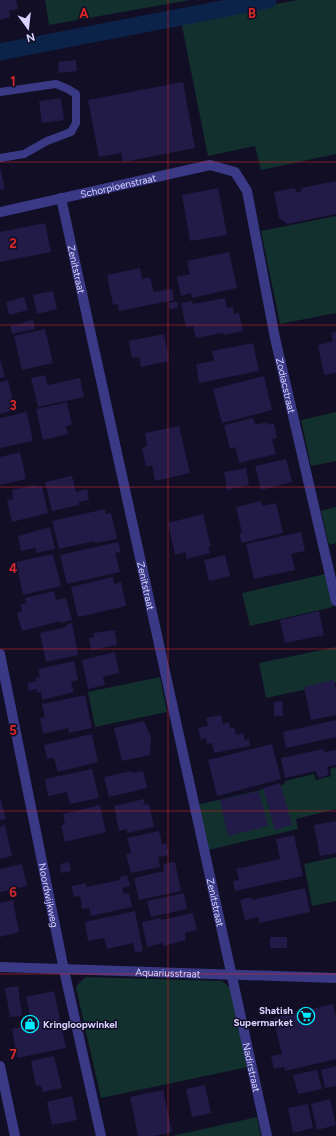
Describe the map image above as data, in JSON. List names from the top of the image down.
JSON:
{
  "streets": {
    "street": [
      "Schorpioenstraat",
      "Zenitstraat",
      "Zodiacstraat",
      "Noordwijkweg",
      "Aquariusstraat",
      "Nadirstraat"
    ]
  },
  "crossings": [
    ["Schorpioenstraat", "Zenitstraat"],
    ["Schorpioenstraat", "Zodiacstraat"],
    ["Zenitstraat", "Aquariusstraat"],
    ["Zenitstraat", "Nadirstraat"],
    ["Noordwijkweg", "Aquariusstraat"],
    ["Aquariusstraat", "Nadirstraat"]
  ],
  "places": {
    "supermarket": ["Shatish Supermarket"],
    "shop": ["Kringloopwinkel"]
  },
  "north": "bottom",
  "grid": {
    "columns": ["A", "B"],
    "rows": [
      "1",
      "2",
      "3",
      "4",
      "5",
      "6",
      "7"
    ]
  }
}
